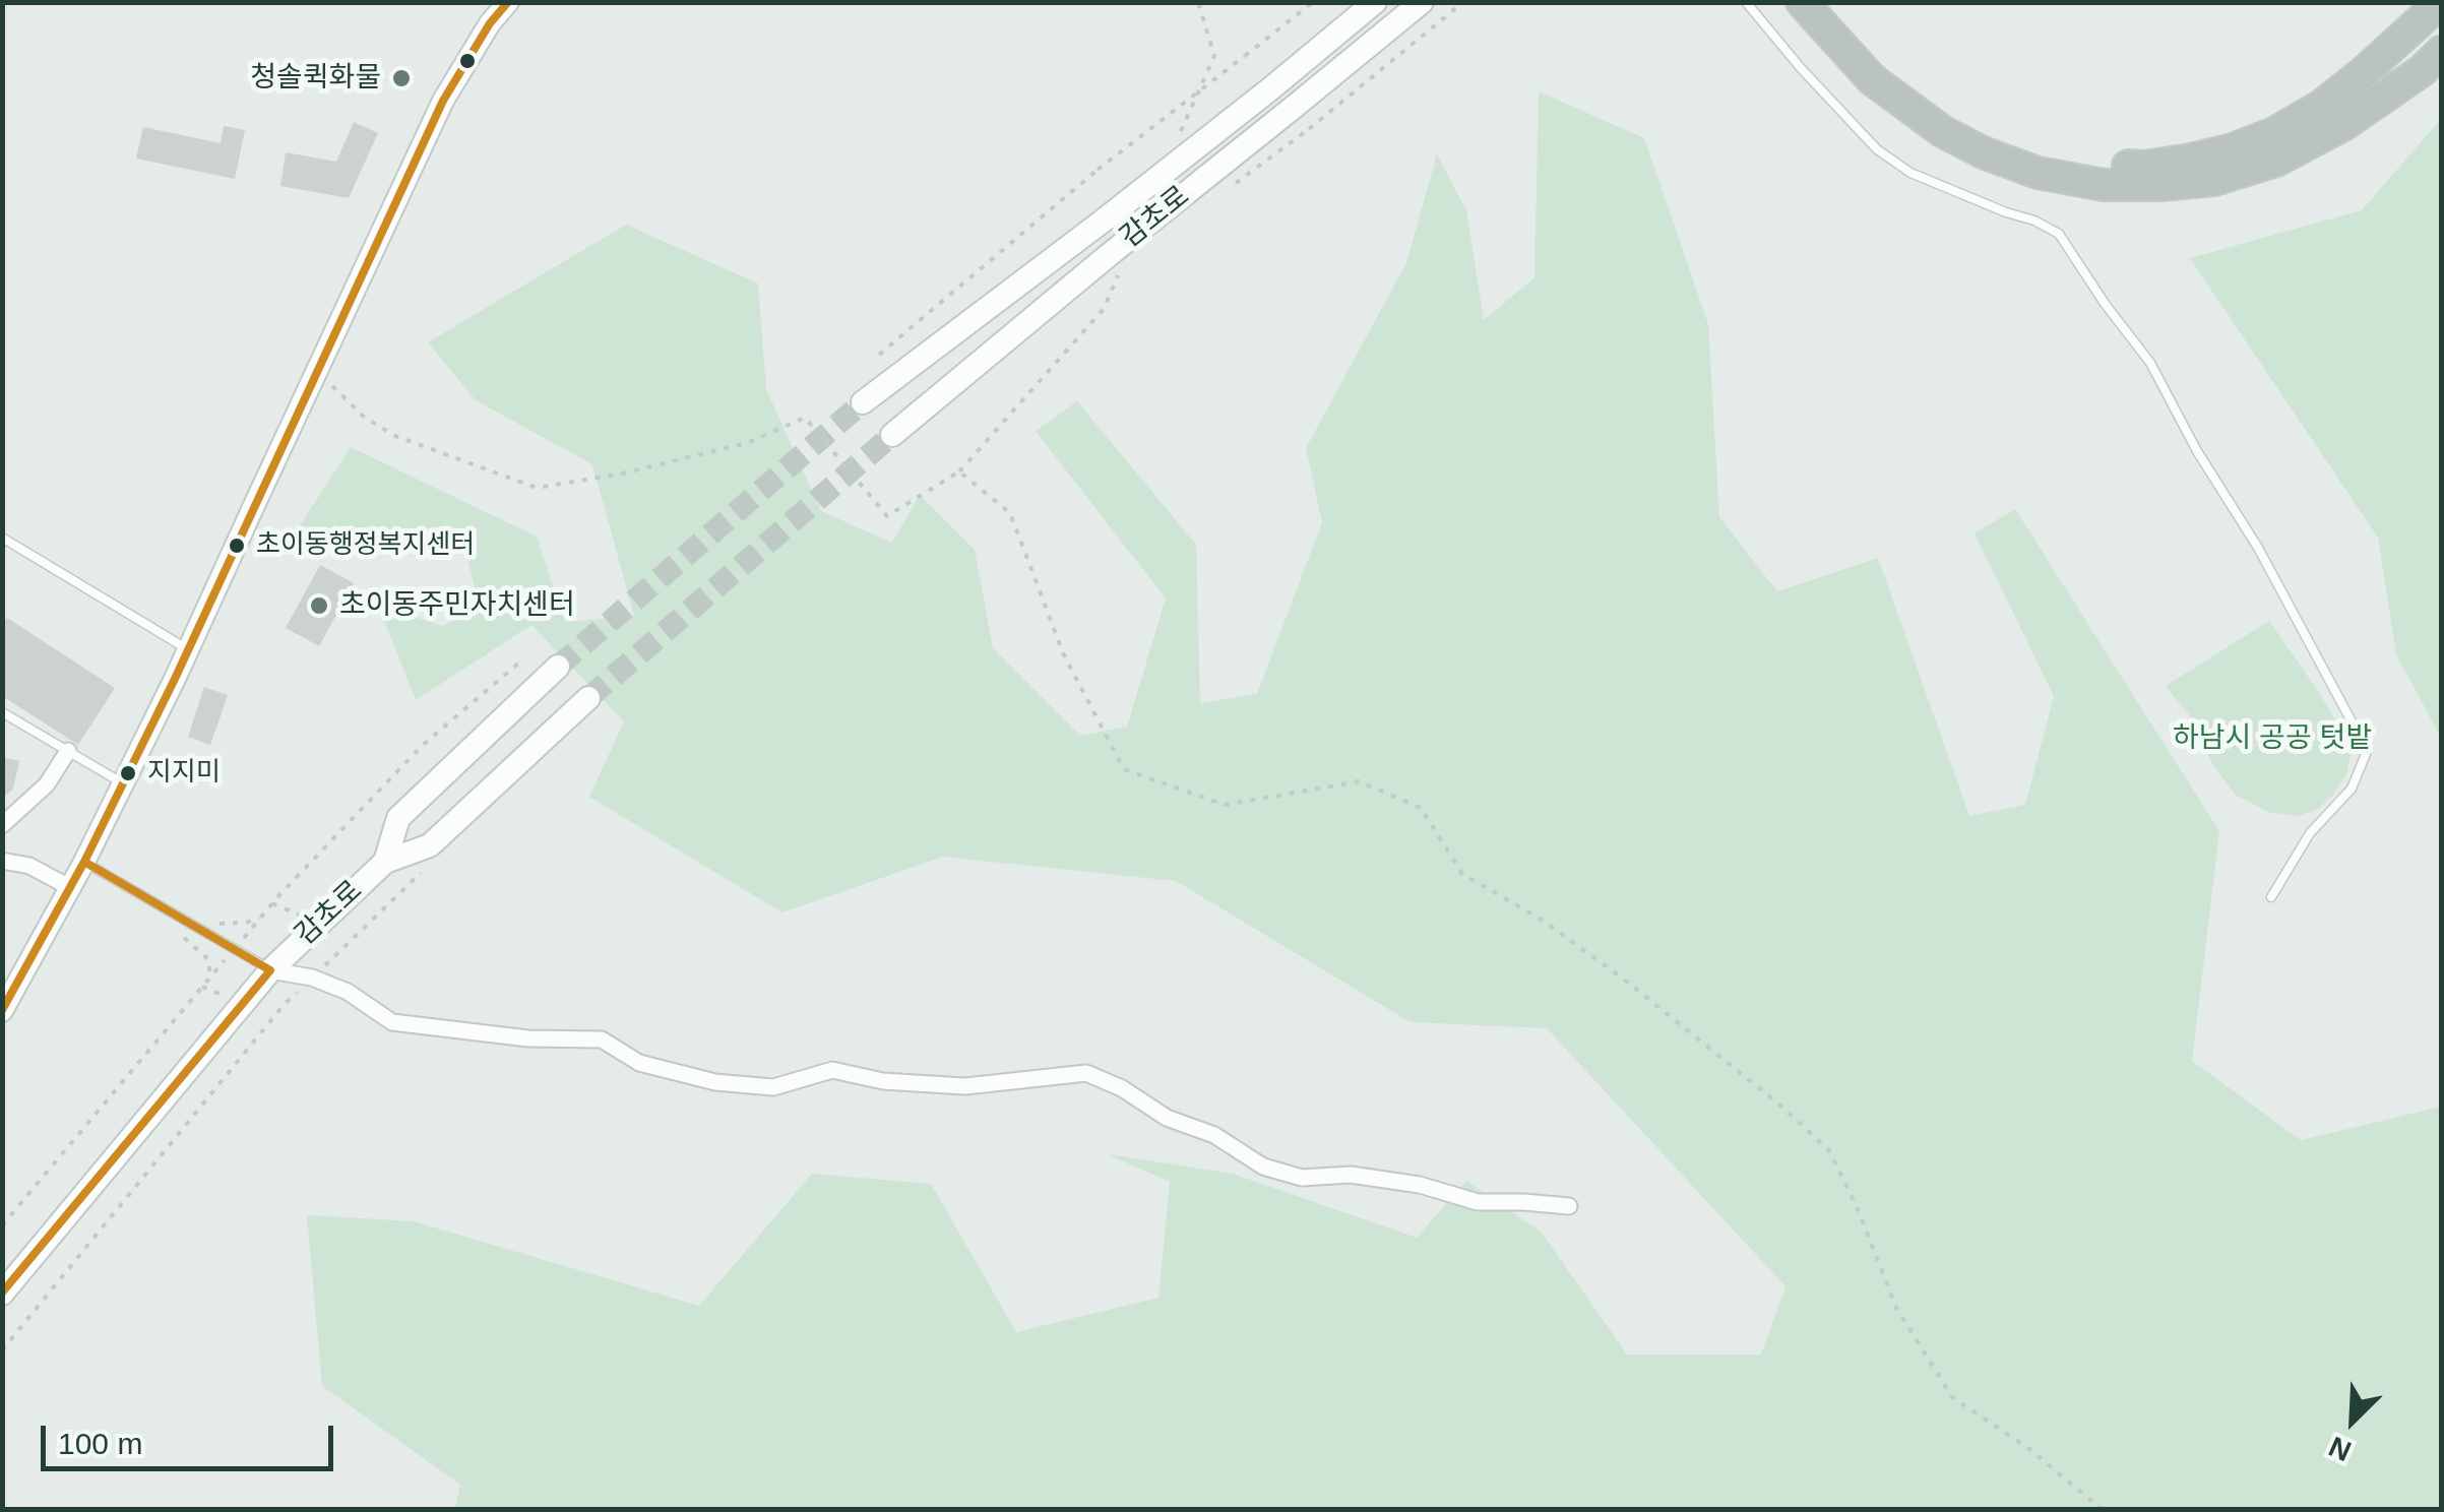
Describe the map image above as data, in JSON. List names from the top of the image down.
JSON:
{
  "streets": {
    "main road": ["감초로"]
  },
  "parks": ["하남시 공공 텃밭"],
  "places": [
    "청솔퀵화물",
    "초이동행정복지센터",
    "초이동주민자치센터",
    "지지미"
  ],
  "scale_bar": "100 m",
  "north": "bottom left"
}
